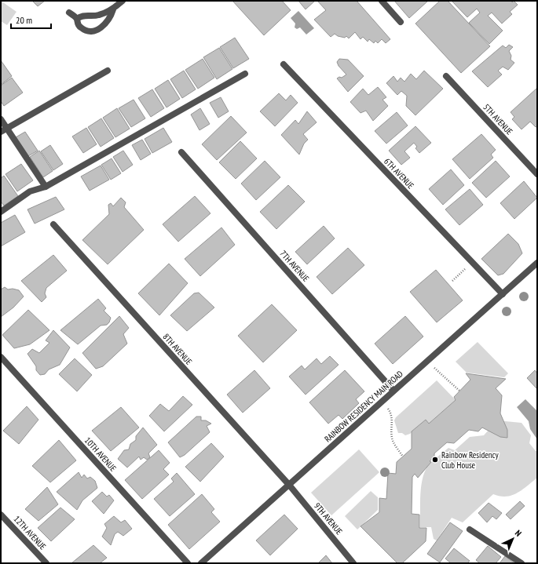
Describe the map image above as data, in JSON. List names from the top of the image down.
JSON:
{
  "streets": {
    "street": [
      "5TH AVENUE",
      "6TH AVENUE",
      "7TH AVENUE",
      "8TH AVENUE",
      "RAINBOW RESIDENCY MAIN ROAD",
      "10TH AVENUE",
      "9TH AVENUE",
      "12TH AVENUE"
    ]
  },
  "crossings": [
    ["6TH AVENUE", "RAINBOW RESIDENCY MAIN ROAD"],
    ["7TH AVENUE", "RAINBOW RESIDENCY MAIN ROAD"],
    ["8TH AVENUE", "RAINBOW RESIDENCY MAIN ROAD"],
    ["8TH AVENUE", "9TH AVENUE"],
    ["RAINBOW RESIDENCY MAIN ROAD", "9TH AVENUE"]
  ],
  "places": ["Rainbow Residency Club House"],
  "scale_bar": "20 m",
  "north": "top right"
}
